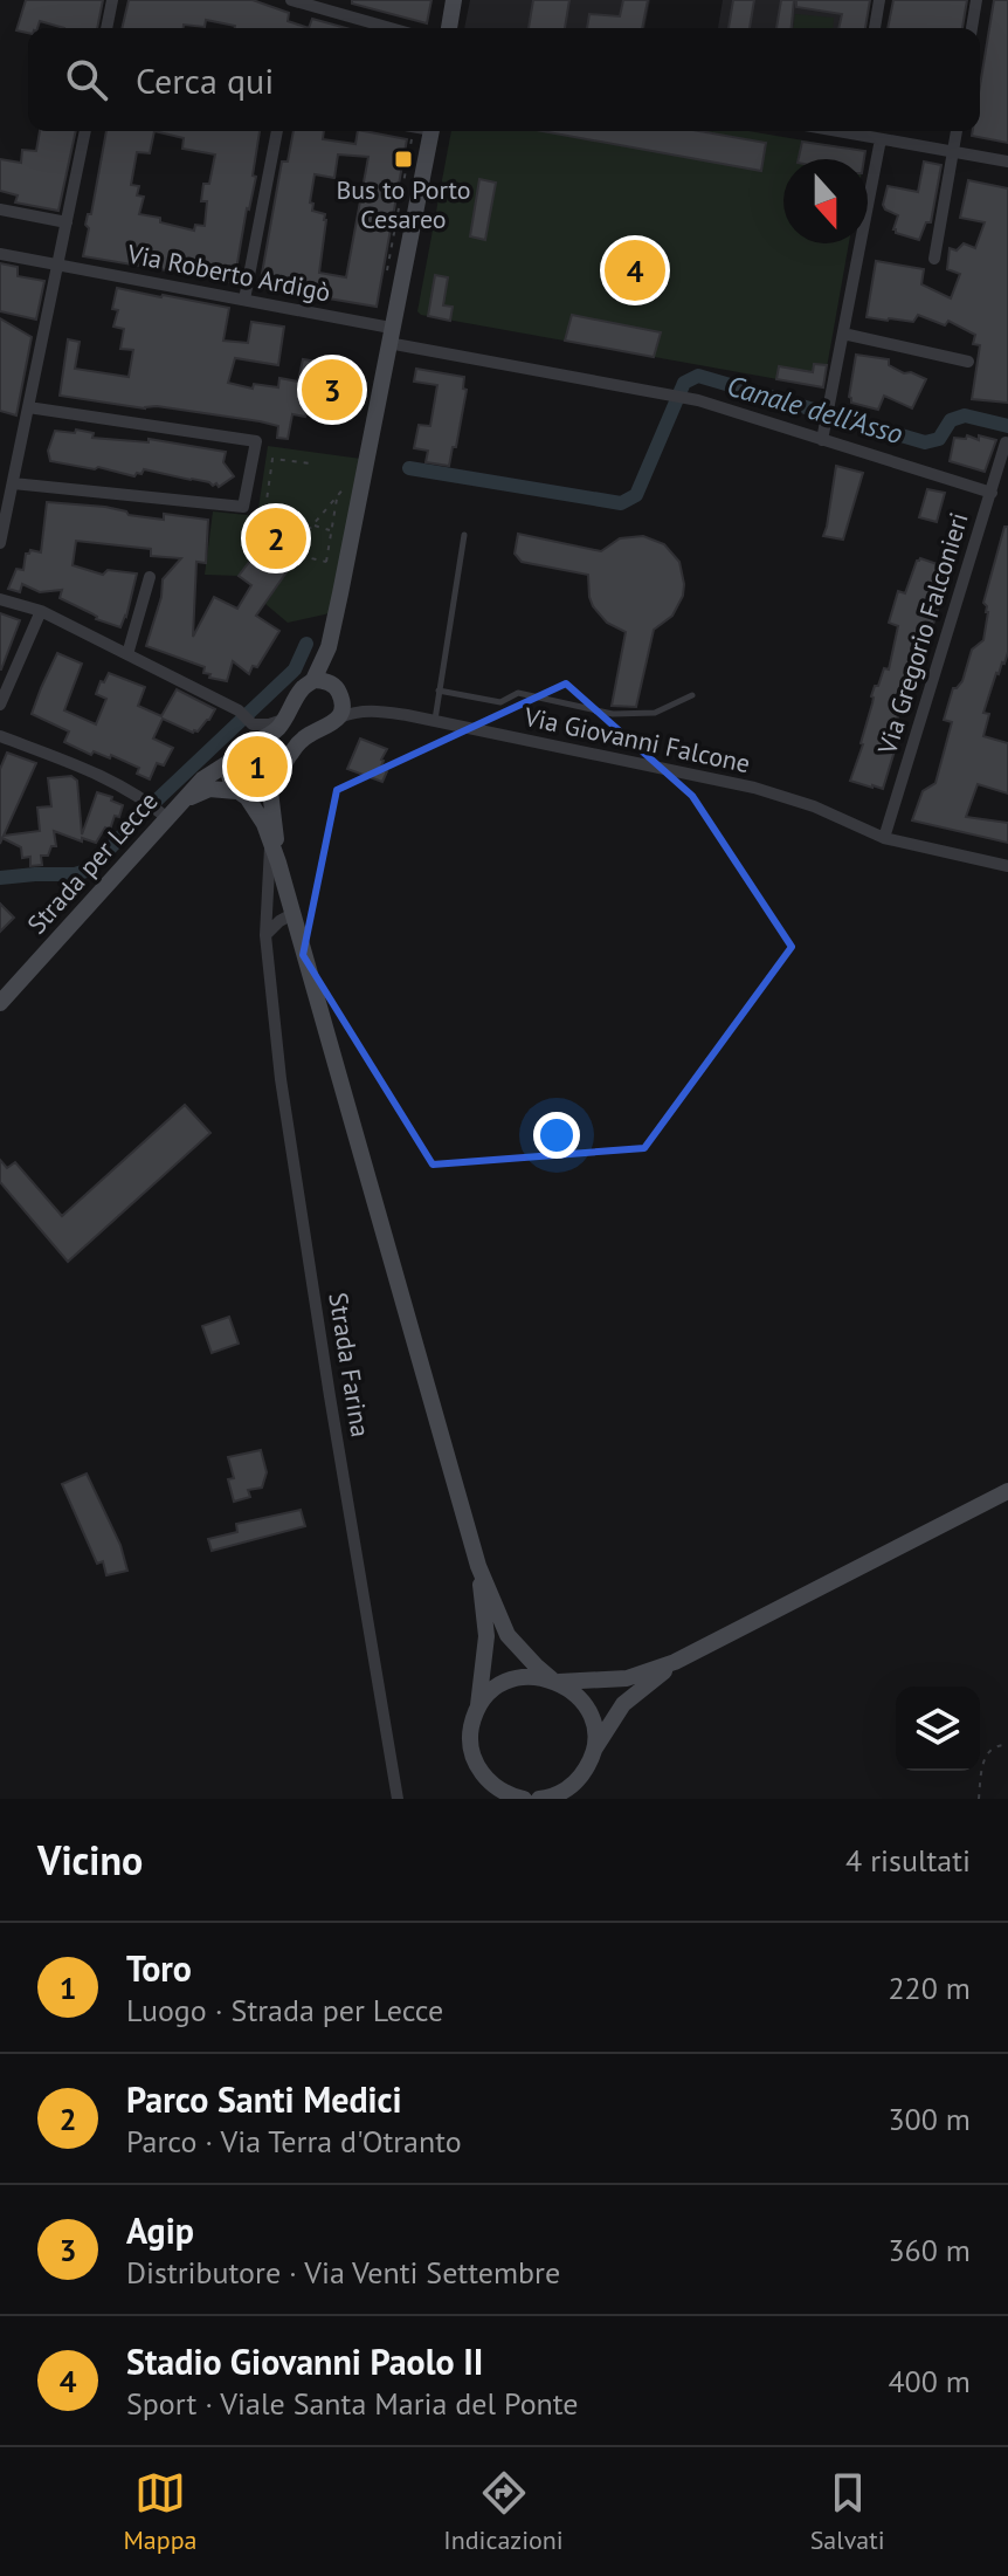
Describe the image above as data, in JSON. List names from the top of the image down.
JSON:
{
  "streets": {
    "main road": ["Strada per Lecce"],
    "street": [
      "Via Roberto Ardigò",
      "Via Gregorio Falconieri",
      "Via Giovanni Falcone",
      "Strada Farina"
    ]
  },
  "crossings": [
    ["Via Roberto Ardigò", "Via Gregorio Falconieri"],
    ["Via Gregorio Falconieri", "Via Giovanni Falcone"]
  ],
  "water": ["Canale dell'Asso"],
  "places": {
    "transit": ["Bus to Porto Cesareo"]
  },
  "north": "bottom",
  "page": {
    "search": "Cerca qui",
    "pins": [
      "4",
      "3",
      "2",
      "1"
    ],
    "heading": ["Vicino", "4 risultati"],
    "list": [
      {
        "mark": "1",
        "name": "Toro",
        "note": "Luogo · Strada per Lecce",
        "value": "220 m"
      },
      {
        "mark": "2",
        "name": "Parco Santi Medici",
        "note": "Parco · Via Terra d'Otranto",
        "value": "300 m"
      },
      {
        "mark": "3",
        "name": "Agip",
        "note": "Distributore · Via Venti Settembre",
        "value": "360 m"
      },
      {
        "mark": "4",
        "name": "Stadio Giovanni Paolo II",
        "note": "Sport · Viale Santa Maria del Ponte",
        "value": "400 m"
      }
    ],
    "nav": ["Mappa", "Indicazioni", "Salvati"]
  }
}
